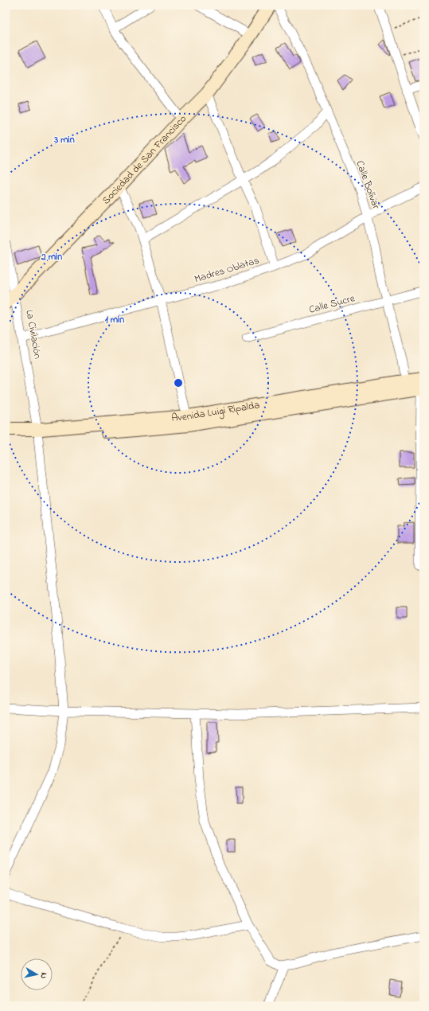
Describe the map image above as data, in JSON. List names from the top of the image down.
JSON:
{
  "streets": {
    "street": [
      "Sociedad de San Francisco",
      "Calle Bolívar",
      "Madres Oblatas",
      "Calle Sucre",
      "La Civilación",
      "Avenida Luigi Ripalda"
    ]
  },
  "crossings": [
    ["Sociedad de San Francisco", "La Civilación"],
    ["Calle Bolívar", "Madres Oblatas"],
    ["Calle Bolívar", "Calle Sucre"],
    ["Calle Bolívar", "Avenida Luigi Ripalda"],
    ["Madres Oblatas", "La Civilación"],
    ["La Civilación", "Avenida Luigi Ripalda"]
  ],
  "north": "right",
  "rings": ["3 min", "2 min", "1 min"]
}
